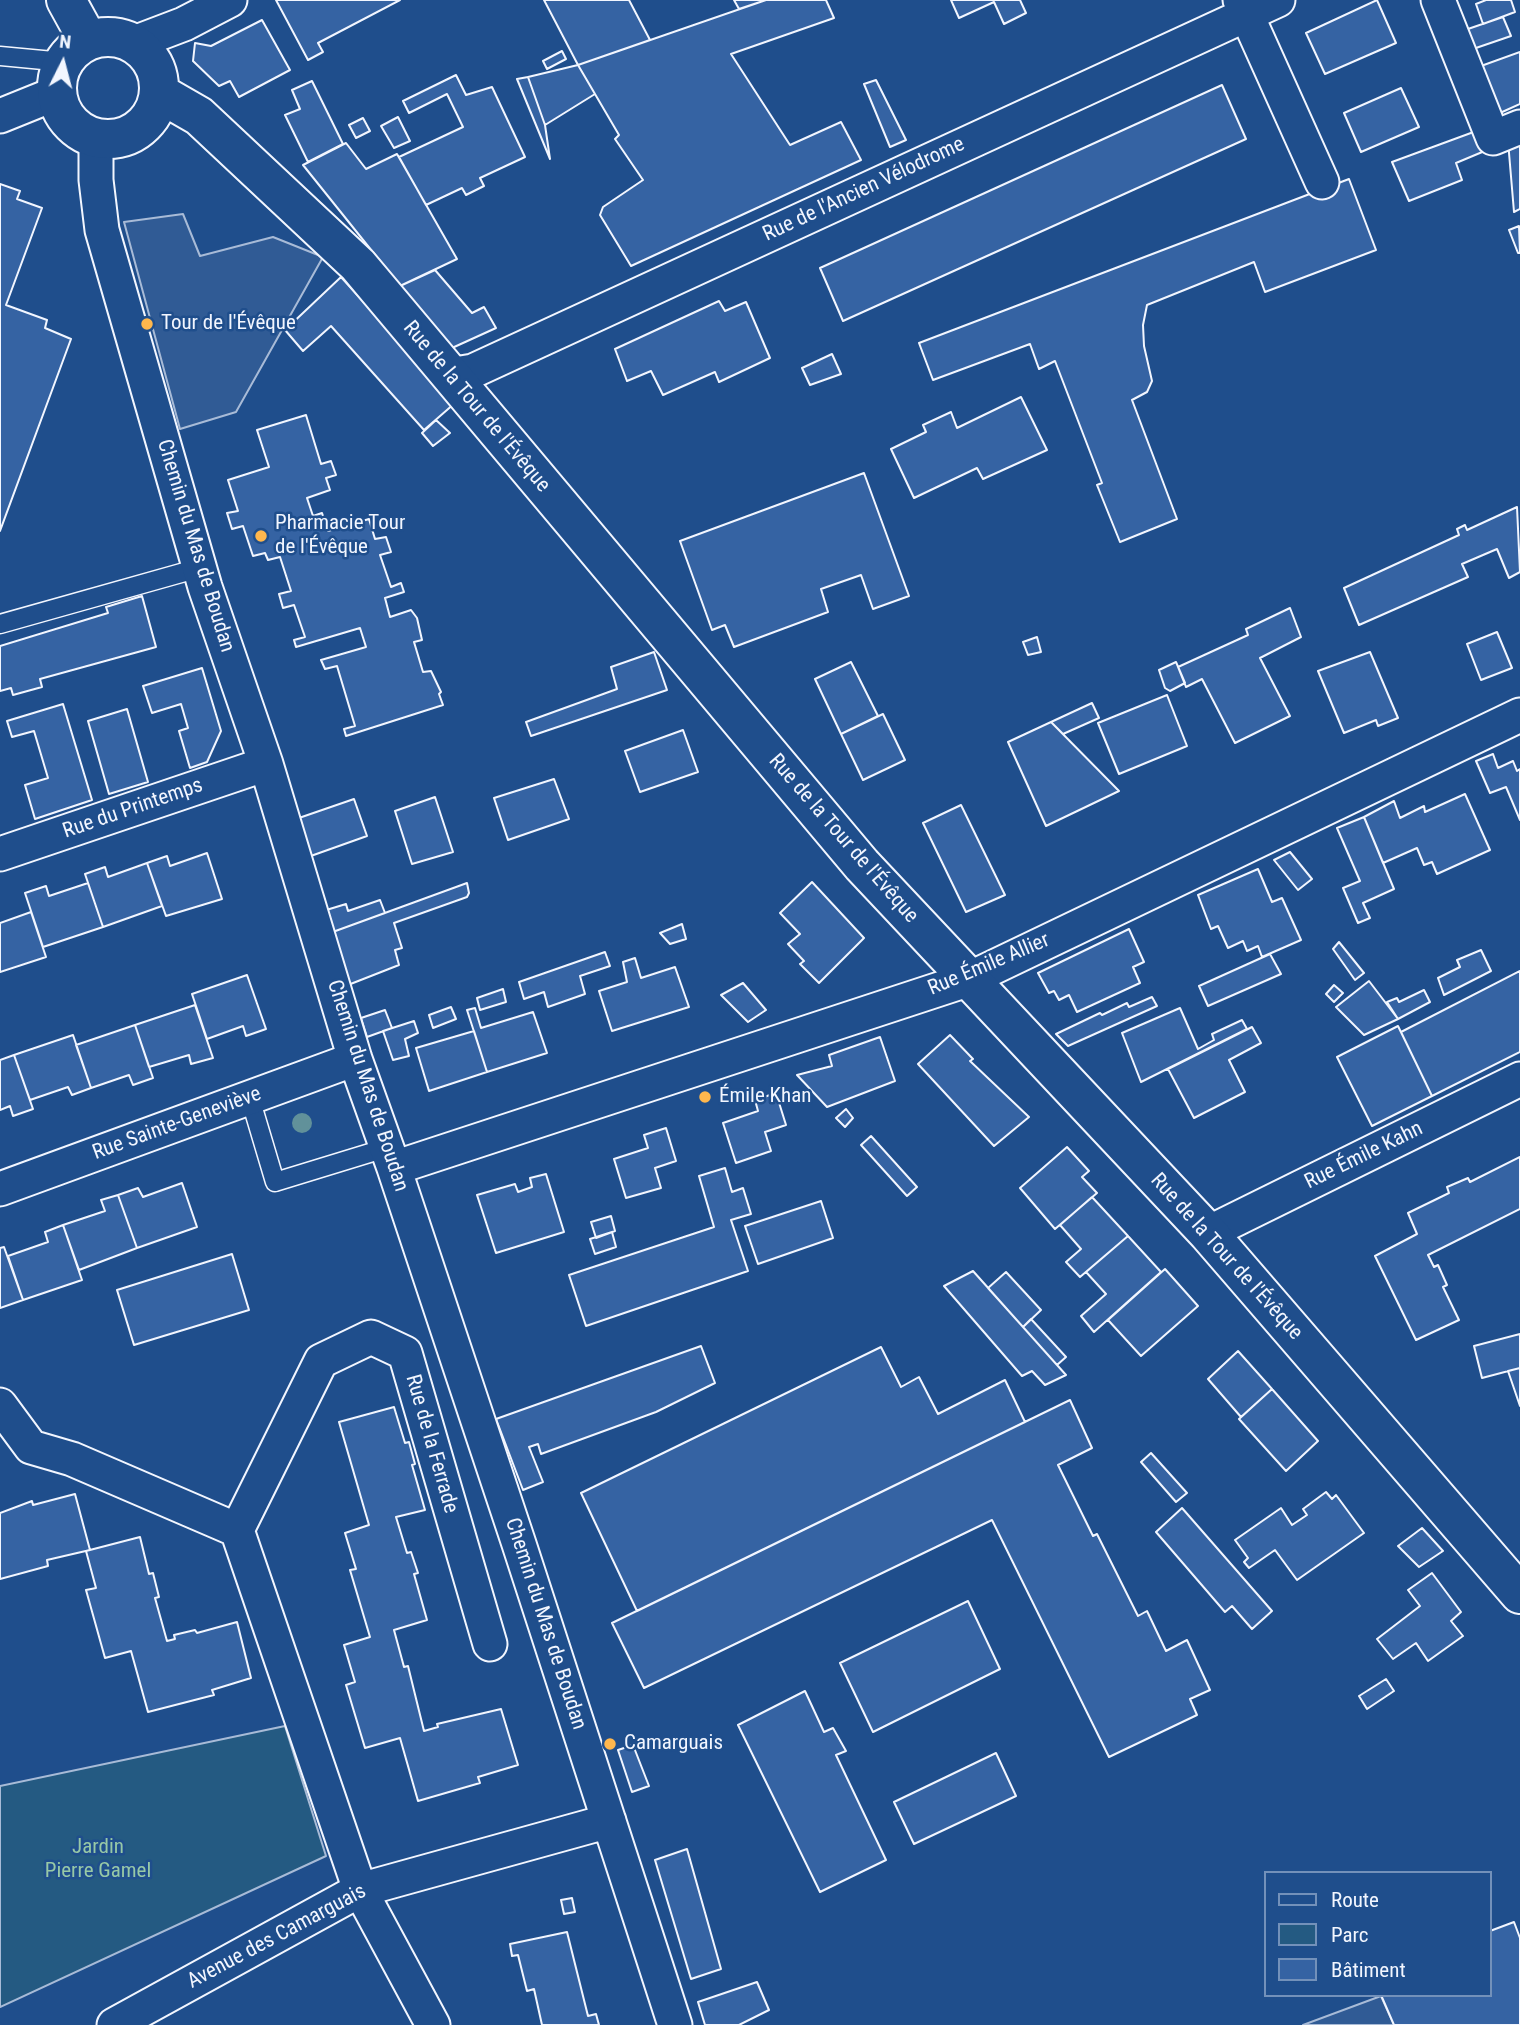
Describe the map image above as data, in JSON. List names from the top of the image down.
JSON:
{
  "streets": {
    "street": [
      "Rue de l'Ancien Vélodrome",
      "Rue de la Tour de l'Évêque",
      "Chemin du Mas de Boudan",
      "Rue du Printemps",
      "Rue Émile Allier",
      "Rue Sainte-Geneviève",
      "Rue Émile Kahn",
      "Rue de la Ferrade",
      "Avenue des Camarguais"
    ]
  },
  "crossings": [
    ["Rue de l'Ancien Vélodrome", "Rue de la Tour de l'Évêque"],
    ["Rue de la Tour de l'Évêque", "Chemin du Mas de Boudan"],
    ["Rue de la Tour de l'Évêque", "Rue Émile Allier"],
    ["Rue de la Tour de l'Évêque", "Rue Émile Kahn"],
    ["Chemin du Mas de Boudan", "Rue du Printemps"],
    ["Chemin du Mas de Boudan", "Rue Émile Allier"],
    ["Chemin du Mas de Boudan", "Rue Sainte-Geneviève"],
    ["Chemin du Mas de Boudan", "Avenue des Camarguais"]
  ],
  "parks": ["Jardin Pierre Gamel"],
  "places": [
    "Tour de l'Évêque",
    "Pharmacie Tour de l'Évêque",
    "Émile Khan",
    "Camarguais"
  ],
  "legend": ["Route", "Parc", "Bâtiment"],
  "north": "top"
}
